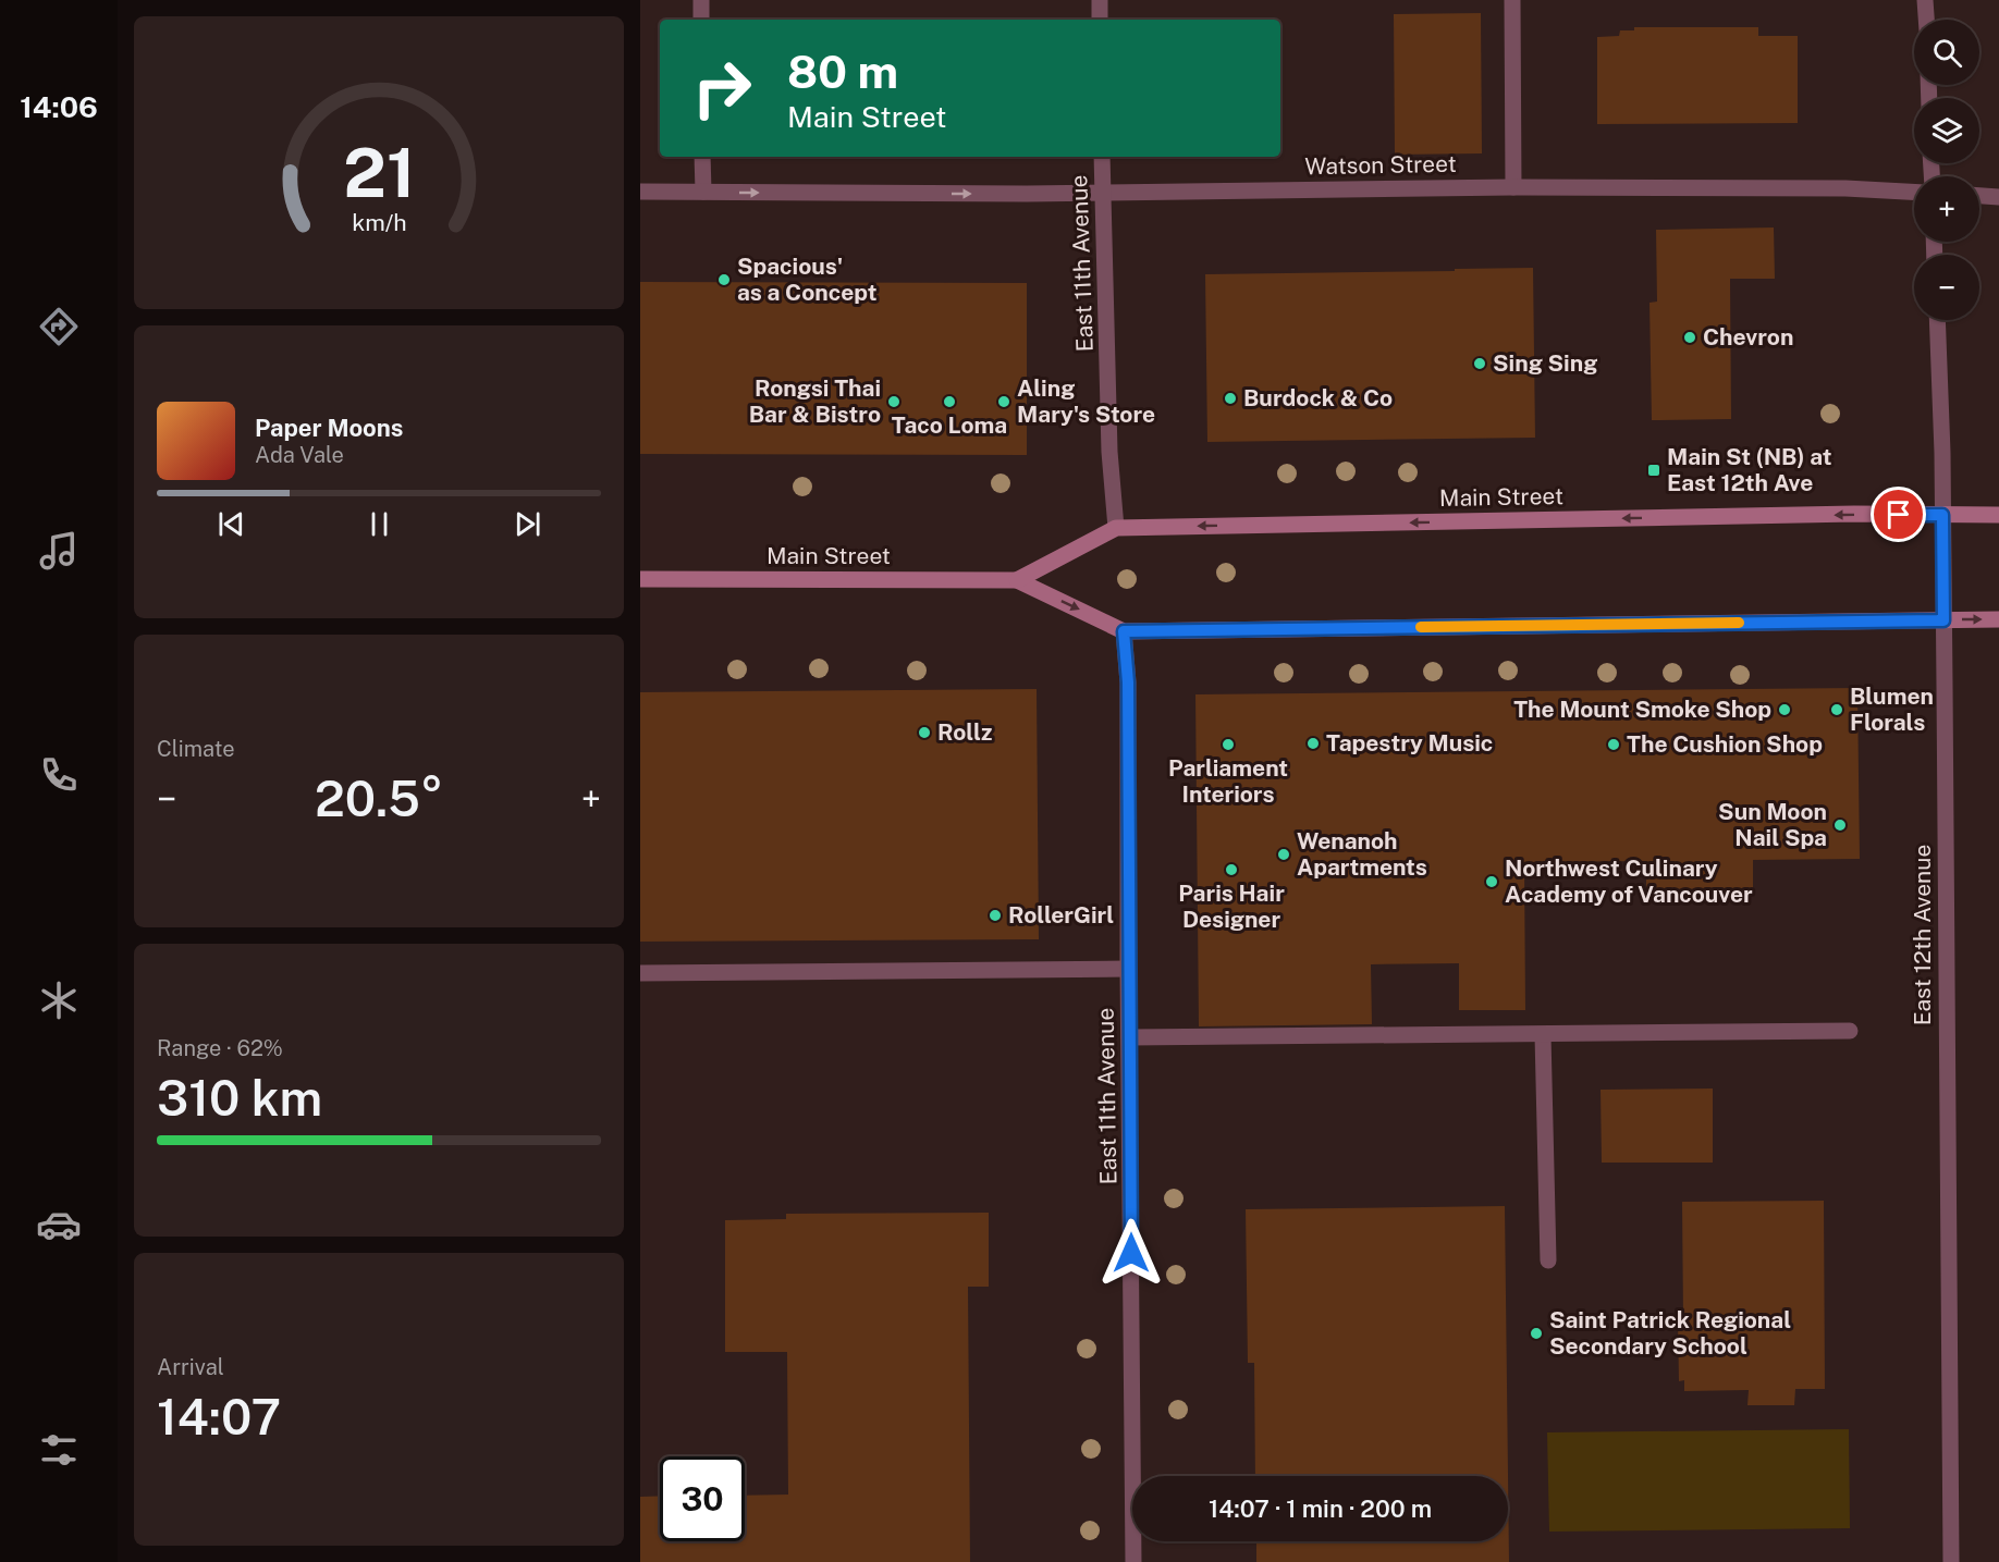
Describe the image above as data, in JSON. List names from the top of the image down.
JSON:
{
  "streets": {
    "main road": ["Main Street"],
    "street": ["Watson Street", "East 11th Avenue", "East 12th Avenue"]
  },
  "crossings": [
    ["Watson Street", "East 11th Avenue"],
    ["East 11th Avenue", "Main Street"],
    ["Main Street", "East 12th Avenue"]
  ],
  "places": {
    "other": [
      "Spacious' as a Concept",
      "Chevron",
      "Sing Sing",
      "Burdock & Co",
      "Rongsi Thai Bar & Bistro",
      "Taco Loma",
      "Aling Mary's Store",
      "The Mount Smoke Shop",
      "Blumen Florals",
      "Rollz",
      "Tapestry Music",
      "Parliament Interiors",
      "The Cushion Shop",
      "Sun Moon Nail Spa",
      "Wenanoh Apartments",
      "Paris Hair Designer",
      "Northwest Culinary Academy of Vancouver",
      "RollerGirl",
      "Saint Patrick Regional Secondary School"
    ],
    "transit": ["Main St (NB) at East 12th Ave"]
  },
  "page": {
    "tabs": "14:06",
    "map_buttons": ["+", "−"],
    "turn": ["80 m", "Main Street"],
    "song": ["Paper Moons", "Ada Vale"],
    "tile": [
      "Climate",
      ["Range · 62%", "310 km"],
      ["Arrival", "14:07"]
    ],
    "heat": ["−", "20.5°", "+"],
    "limit": "30",
    "trip": "14:07 · 1 min · 200 m",
    "gauge": ["21", "km/h"]
  }
}
